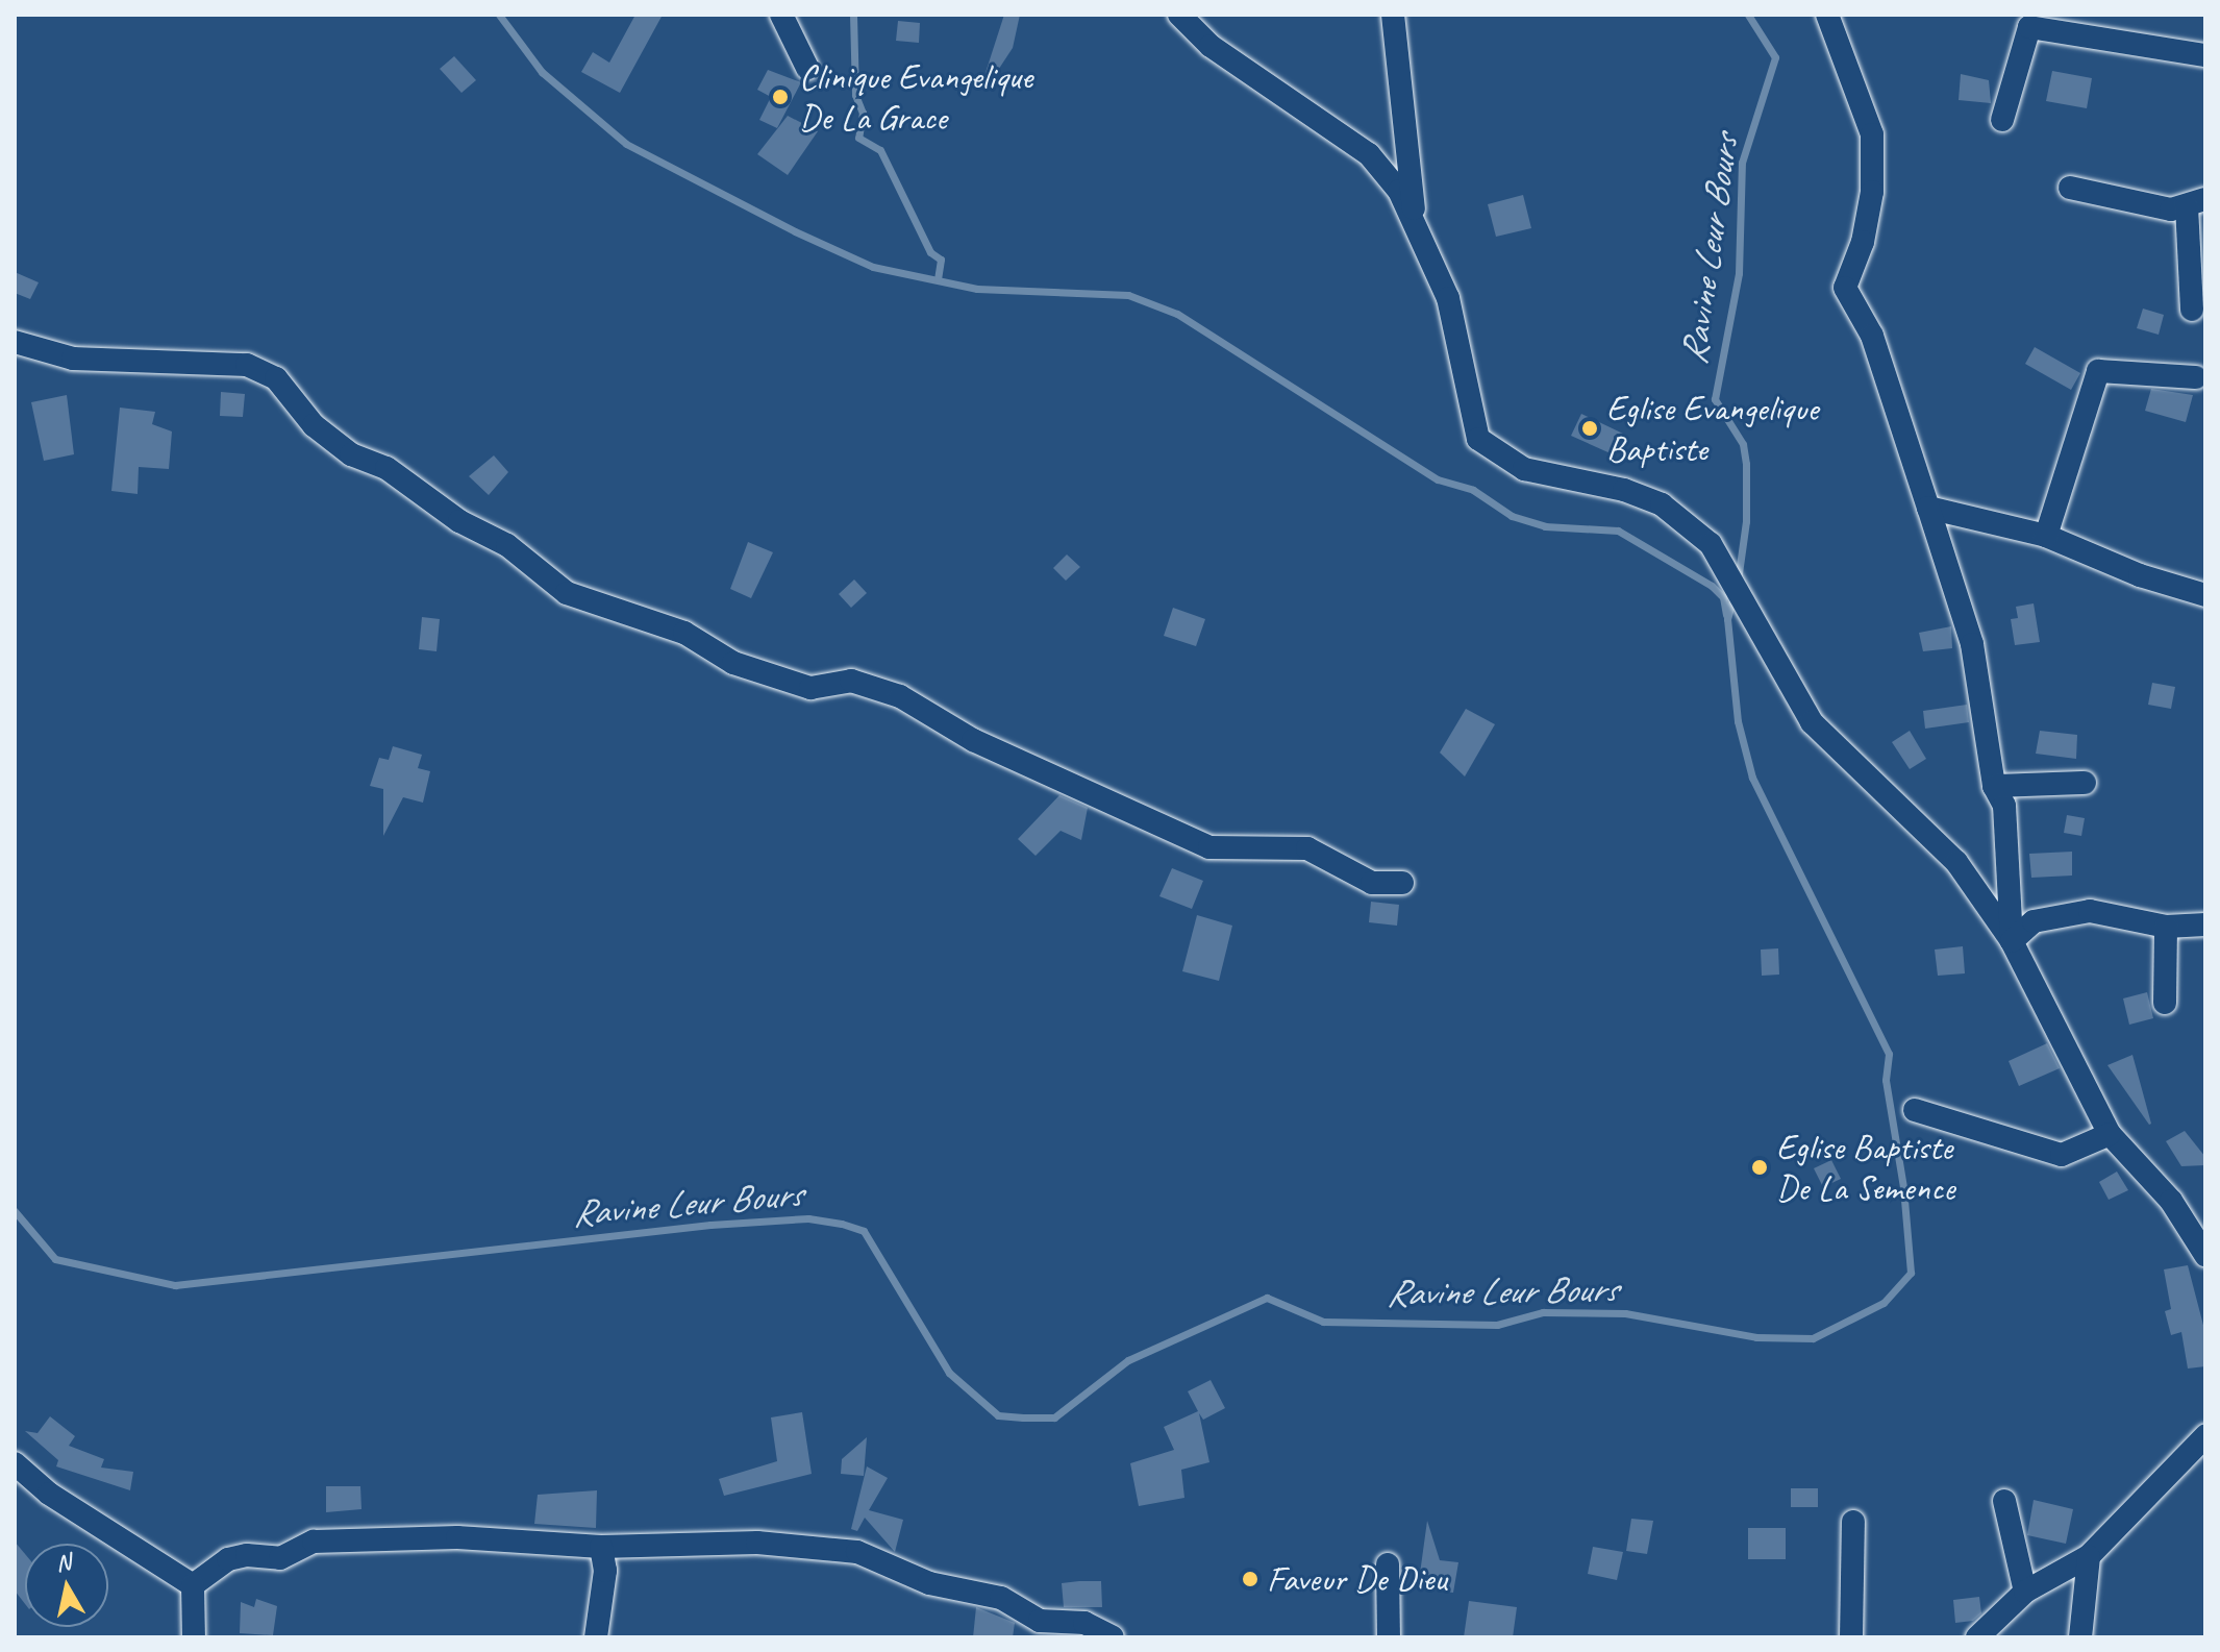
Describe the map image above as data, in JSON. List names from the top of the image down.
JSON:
{
  "water": ["Ravine Leur Bours"],
  "places": [
    "Clinique Evangelique De La Grace",
    "Eglise Evangelique Baptiste",
    "Eglise Baptiste De La Semence",
    "Faveur De Dieu"
  ],
  "north": "top"
}
